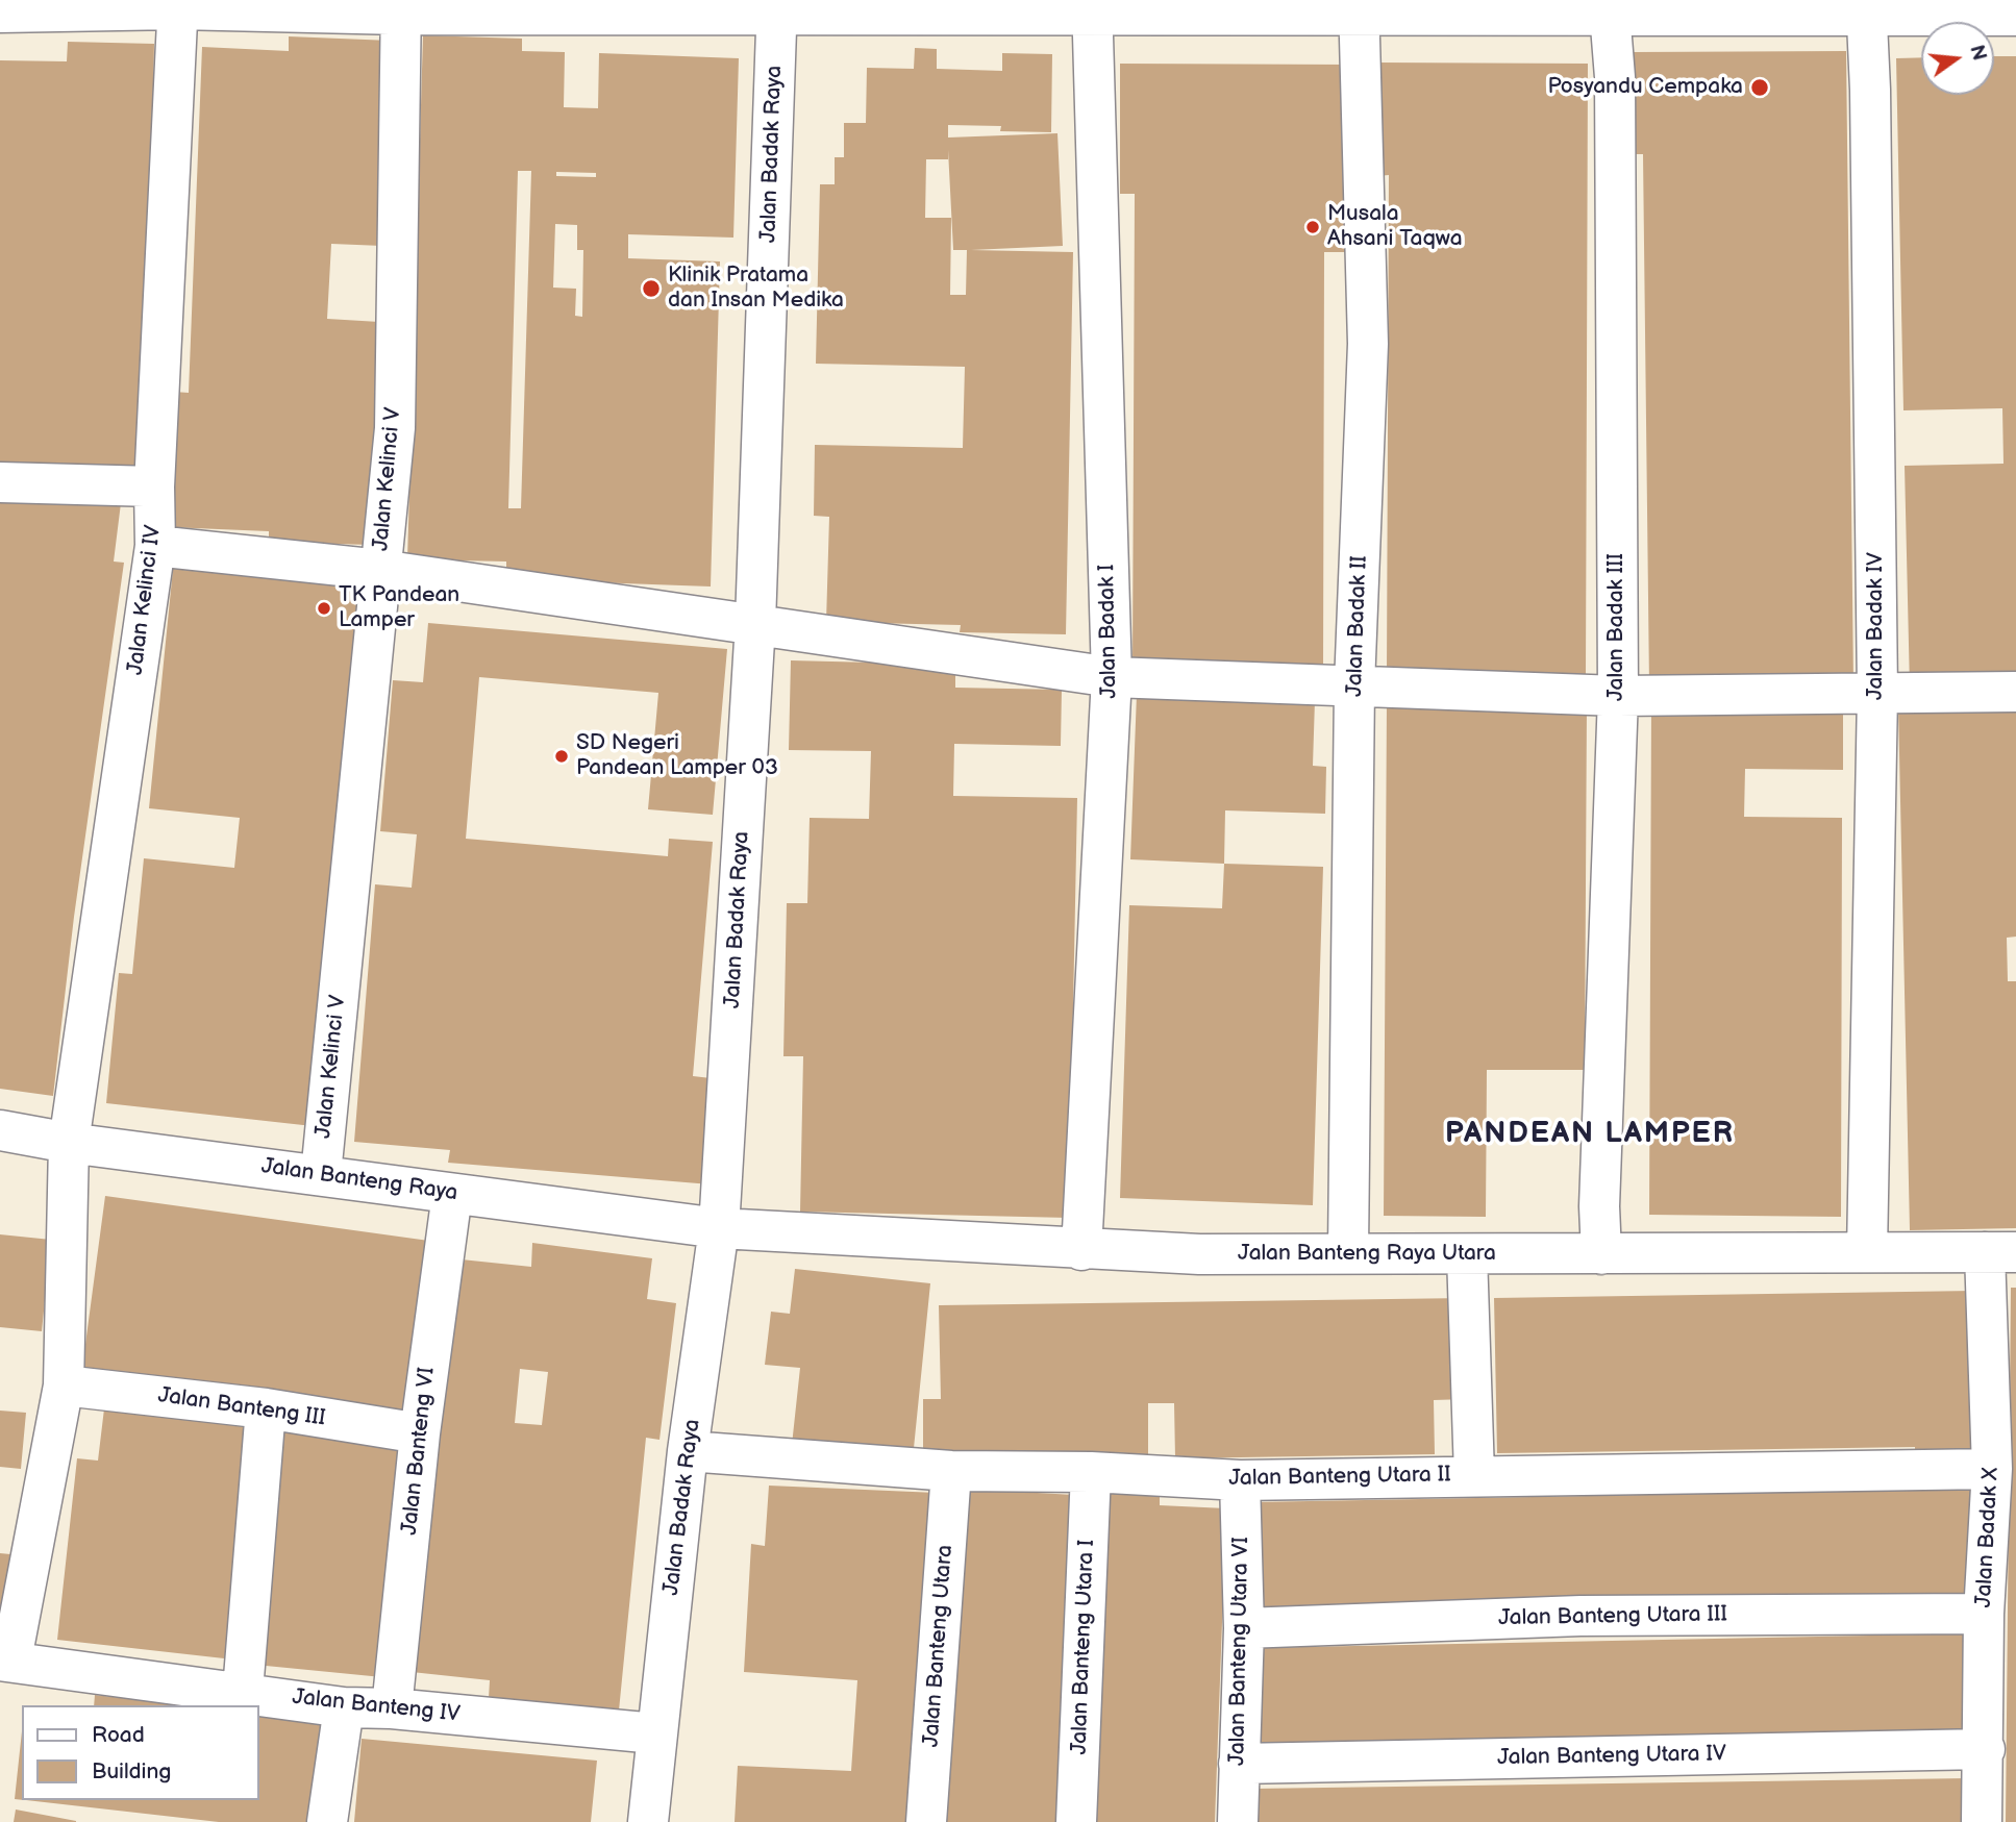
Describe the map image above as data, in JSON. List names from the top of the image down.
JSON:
{
  "streets": {
    "street": [
      "Jalan Badak Raya",
      "Jalan Kelinci V",
      "Jalan Kelinci IV",
      "Jalan Badak II",
      "Jalan Badak IV",
      "Jalan Badak III",
      "Jalan Badak I",
      "Jalan Banteng Raya",
      "Jalan Banteng Raya Utara",
      "Jalan Banteng III",
      "Jalan Banteng VI",
      "Jalan Banteng Utara II",
      "Jalan Badak X",
      "Jalan Banteng Utara III",
      "Jalan Banteng Utara",
      "Jalan Banteng Utara I",
      "Jalan Banteng Utara VI",
      "Jalan Banteng IV",
      "Jalan Banteng Utara IV"
    ]
  },
  "crossings": [
    ["Jalan Badak Raya", "Jalan Banteng Raya"],
    ["Jalan Badak Raya", "Jalan Banteng Raya Utara"],
    ["Jalan Badak Raya", "Jalan Banteng Utara II"],
    ["Jalan Badak Raya", "Jalan Banteng IV"],
    ["Jalan Kelinci V", "Jalan Banteng Raya"],
    ["Jalan Kelinci IV", "Jalan Banteng Raya"],
    ["Jalan Badak II", "Jalan Banteng Raya Utara"],
    ["Jalan Badak IV", "Jalan Banteng Raya Utara"],
    ["Jalan Badak III", "Jalan Banteng Raya Utara"],
    ["Jalan Badak I", "Jalan Banteng Raya Utara"],
    ["Jalan Banteng Raya", "Jalan Banteng Raya Utara"],
    ["Jalan Banteng Raya", "Jalan Banteng VI"],
    ["Jalan Banteng Raya Utara", "Jalan Badak X"],
    ["Jalan Banteng III", "Jalan Banteng VI"],
    ["Jalan Banteng VI", "Jalan Banteng IV"],
    ["Jalan Banteng Utara II", "Jalan Badak X"],
    ["Jalan Banteng Utara II", "Jalan Banteng Utara"],
    ["Jalan Banteng Utara II", "Jalan Banteng Utara I"],
    ["Jalan Banteng Utara II", "Jalan Banteng Utara VI"],
    ["Jalan Badak X", "Jalan Banteng Utara III"],
    ["Jalan Badak X", "Jalan Banteng Utara IV"],
    ["Jalan Banteng Utara III", "Jalan Banteng Utara VI"],
    ["Jalan Banteng Utara VI", "Jalan Banteng Utara IV"]
  ],
  "districts": ["PANDEAN LAMPER"],
  "places": [
    "Posyandu Cempaka",
    "Musala Ahsani Taqwa",
    "Klinik Pratama dan Insan Medika",
    "TK Pandean Lamper",
    "SD Negeri Pandean Lamper 03"
  ],
  "legend": ["Road", "Building"],
  "north": "right"
}
